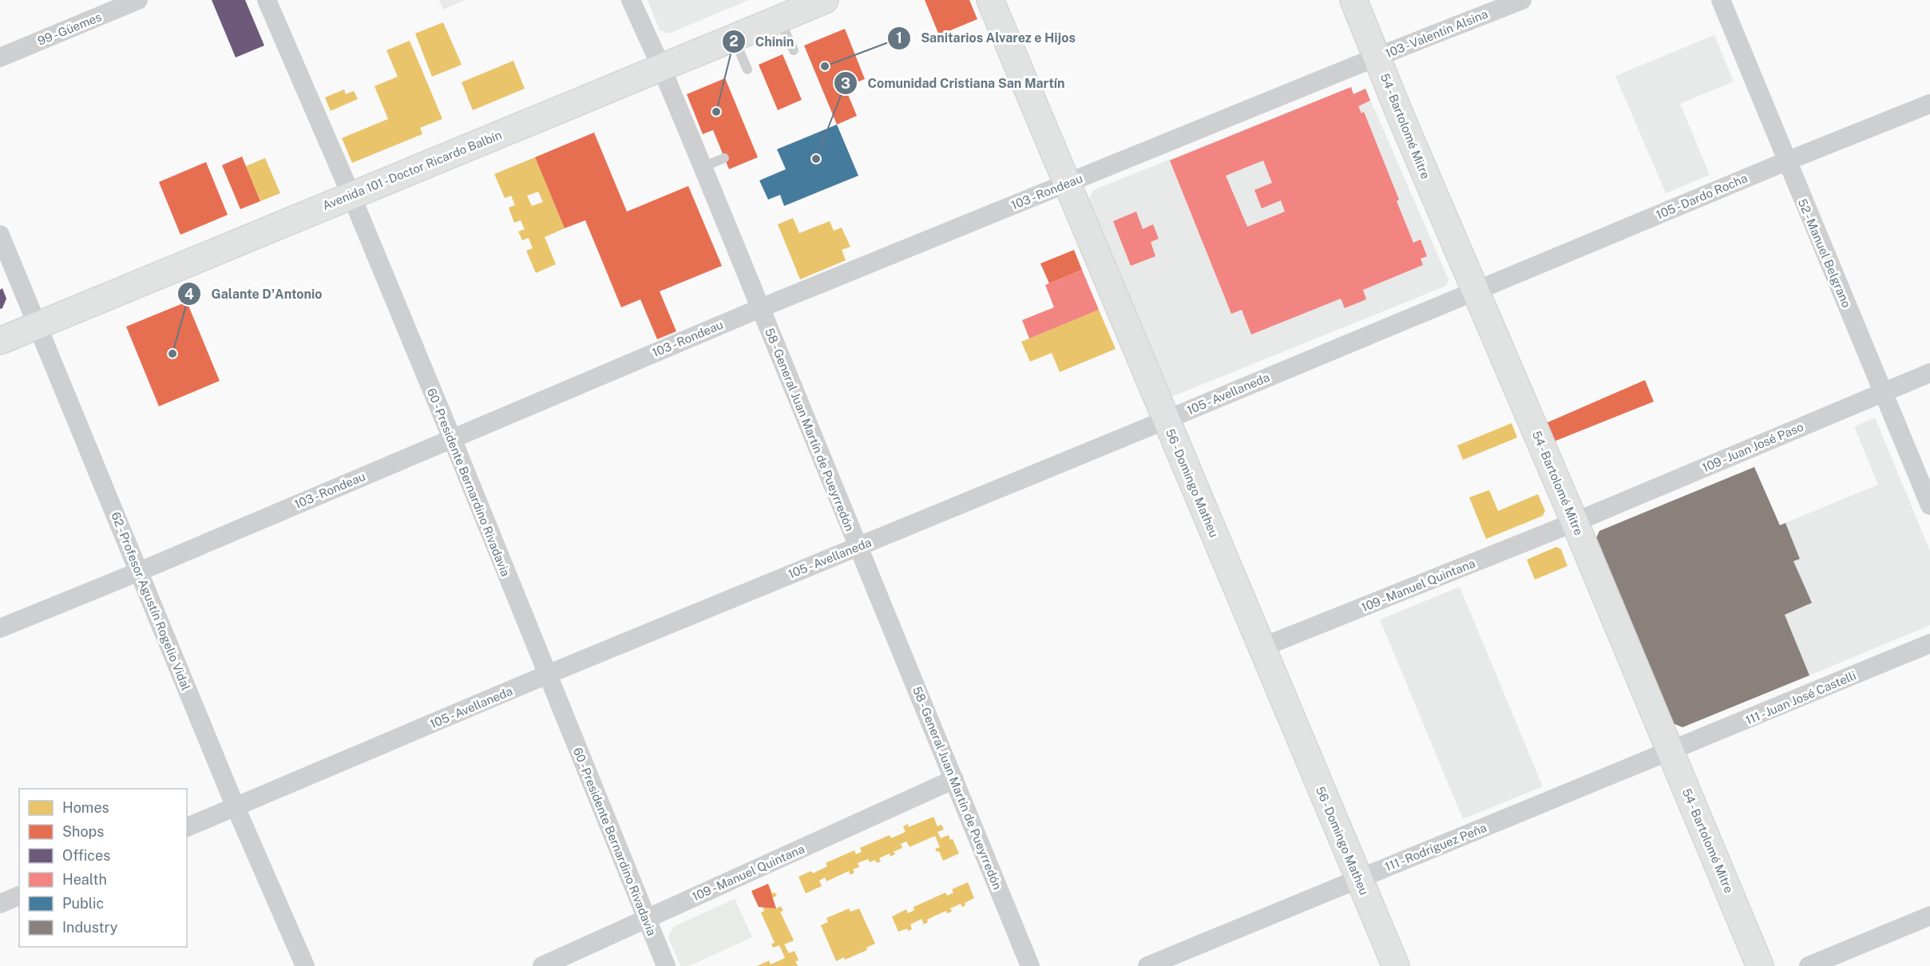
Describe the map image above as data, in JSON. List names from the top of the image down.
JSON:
{
  "streets": {
    "street": [
      "99 - Güemes",
      "103 - Valentín Alsina",
      "54 - Bartolomé Mitre",
      "Avenida 101 - Doctor Ricardo Balbín",
      "103 - Rondeau",
      "105 - Dardo Rocha",
      "52 - Manuel Belgrano",
      "105 - Avellaneda",
      "58 - General Juan Martín de Pueyrredón",
      "109 - Juan José Paso",
      "60 - Presidente Bernardino Rivadavia",
      "56 - Domingo Matheu",
      "109 - Manuel Quintana",
      "62 - Profesor Agustín Rogelio Vidal",
      "111 - Juan José Castelli",
      "111 - Rodríguez Peña"
    ]
  },
  "crossings": [
    ["103 - Valentín Alsina", "54 - Bartolomé Mitre"],
    ["103 - Valentín Alsina", "103 - Rondeau"],
    ["54 - Bartolomé Mitre", "103 - Rondeau"],
    ["54 - Bartolomé Mitre", "105 - Dardo Rocha"],
    ["54 - Bartolomé Mitre", "105 - Avellaneda"],
    ["54 - Bartolomé Mitre", "109 - Juan José Paso"],
    ["54 - Bartolomé Mitre", "109 - Manuel Quintana"],
    ["54 - Bartolomé Mitre", "111 - Juan José Castelli"],
    ["54 - Bartolomé Mitre", "111 - Rodríguez Peña"],
    ["Avenida 101 - Doctor Ricardo Balbín", "58 - General Juan Martín de Pueyrredón"],
    ["Avenida 101 - Doctor Ricardo Balbín", "60 - Presidente Bernardino Rivadavia"],
    ["Avenida 101 - Doctor Ricardo Balbín", "62 - Profesor Agustín Rogelio Vidal"],
    ["103 - Rondeau", "58 - General Juan Martín de Pueyrredón"],
    ["103 - Rondeau", "60 - Presidente Bernardino Rivadavia"],
    ["103 - Rondeau", "56 - Domingo Matheu"],
    ["103 - Rondeau", "62 - Profesor Agustín Rogelio Vidal"],
    ["105 - Dardo Rocha", "52 - Manuel Belgrano"],
    ["105 - Dardo Rocha", "105 - Avellaneda"],
    ["52 - Manuel Belgrano", "109 - Juan José Paso"],
    ["105 - Avellaneda", "58 - General Juan Martín de Pueyrredón"],
    ["105 - Avellaneda", "60 - Presidente Bernardino Rivadavia"],
    ["105 - Avellaneda", "56 - Domingo Matheu"],
    ["105 - Avellaneda", "62 - Profesor Agustín Rogelio Vidal"],
    ["58 - General Juan Martín de Pueyrredón", "109 - Manuel Quintana"],
    ["109 - Juan José Paso", "109 - Manuel Quintana"],
    ["60 - Presidente Bernardino Rivadavia", "109 - Manuel Quintana"],
    ["56 - Domingo Matheu", "109 - Manuel Quintana"],
    ["56 - Domingo Matheu", "111 - Rodríguez Peña"],
    ["111 - Juan José Castelli", "111 - Rodríguez Peña"]
  ],
  "places": [
    "Sanitarios Alvarez e Hijos",
    "Chinin",
    "Comunidad Cristiana San Martín",
    "Galante D'Antonio"
  ],
  "legend": [
    "Homes",
    "Shops",
    "Offices",
    "Health",
    "Public",
    "Industry"
  ]
}
